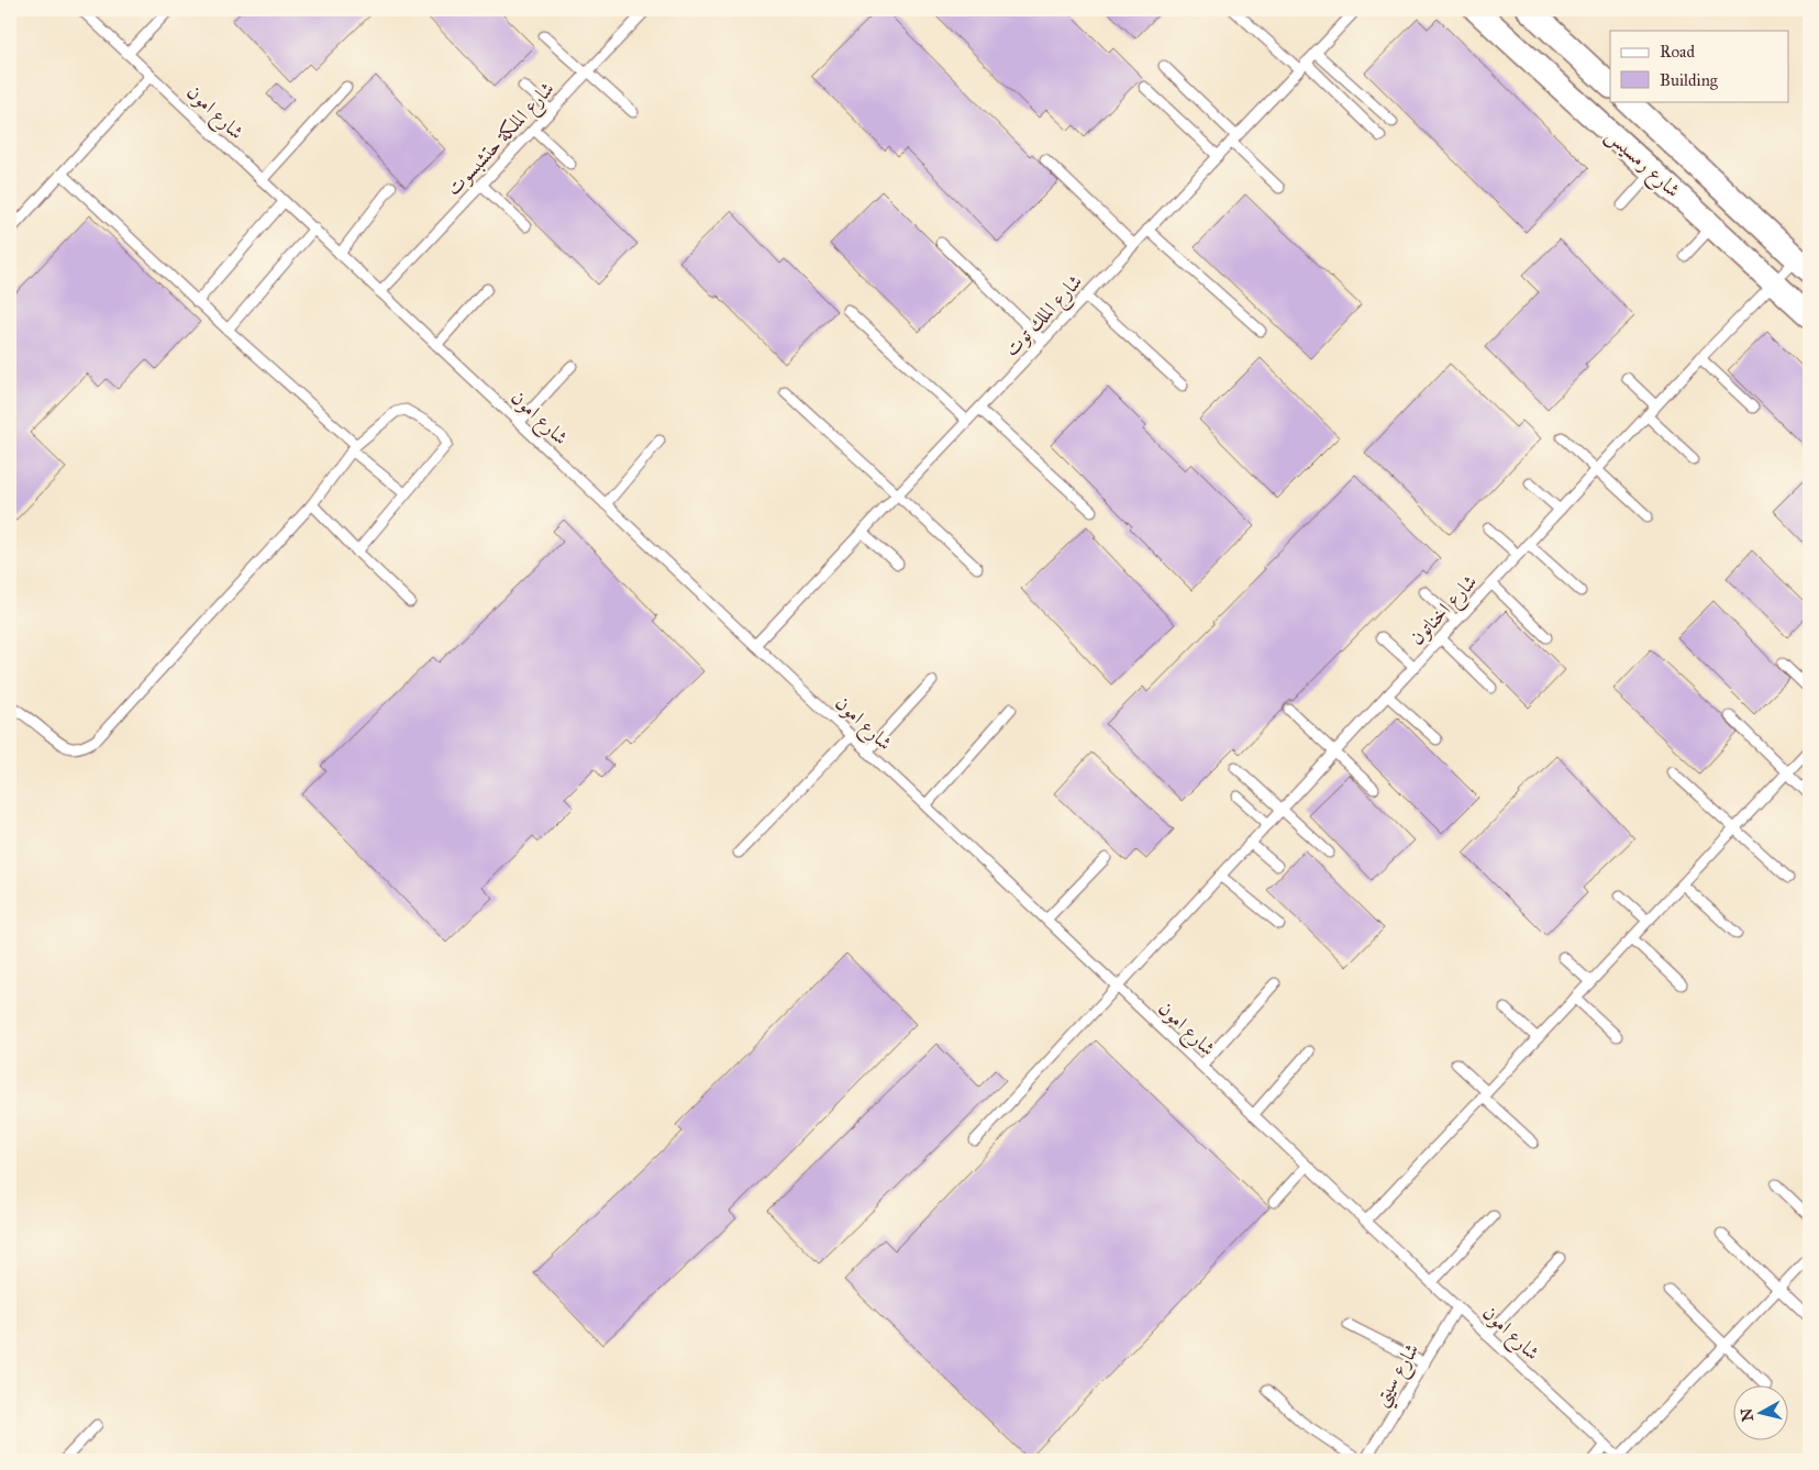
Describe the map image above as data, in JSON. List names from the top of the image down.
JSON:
{
  "streets": {
    "street": ["شارع رمسيس"],
    "lane": [
      "شارع امون",
      "شارع الملكة حتشبسوت",
      "شارع الملك توت",
      "شارع اخناتون",
      "شارع سيتي"
    ]
  },
  "crossings": [
    ["شارع امون", "شارع الملكة حتشبسوت"],
    ["شارع امون", "شارع الملك توت"],
    ["شارع امون", "شارع اخناتون"],
    ["شارع امون", "شارع سيتي"],
    ["شارع رمسيس", "شارع اخناتون"]
  ],
  "legend": ["Road", "Building"],
  "north": "left"
}
